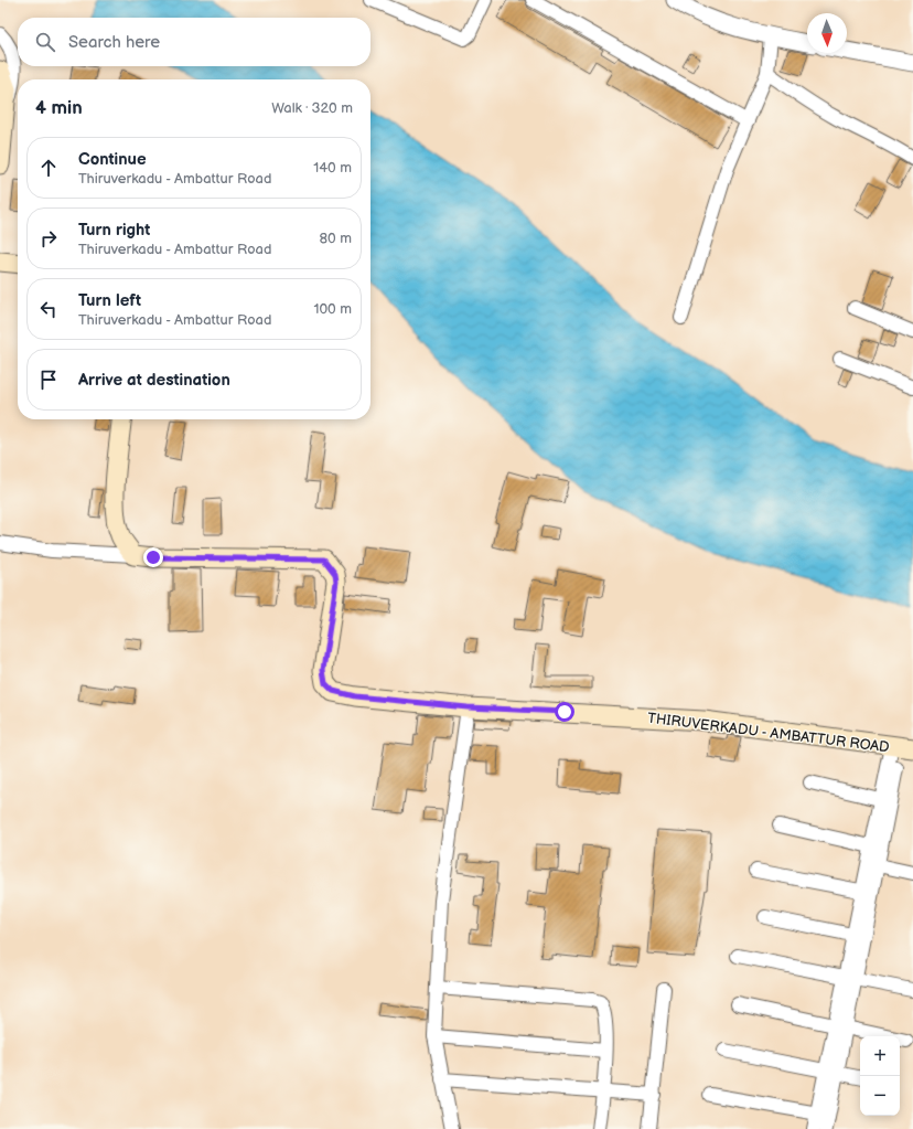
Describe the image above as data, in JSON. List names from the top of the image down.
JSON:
{
  "streets": {
    "main road": ["THIRUVERKADU - AMBATTUR ROAD"]
  },
  "north": "bottom",
  "page": {
    "search": "Search here",
    "heading": ["4 min", "Walk · 320 m"],
    "list": [
      ["Continue", "Thiruverkadu - Ambattur Road", "140 m"],
      ["Turn right", "Thiruverkadu - Ambattur Road", "80 m"],
      ["Turn left", "Thiruverkadu - Ambattur Road", "100 m"],
      "Arrive at destination"
    ],
    "map_buttons": ["+", "−"]
  }
}
